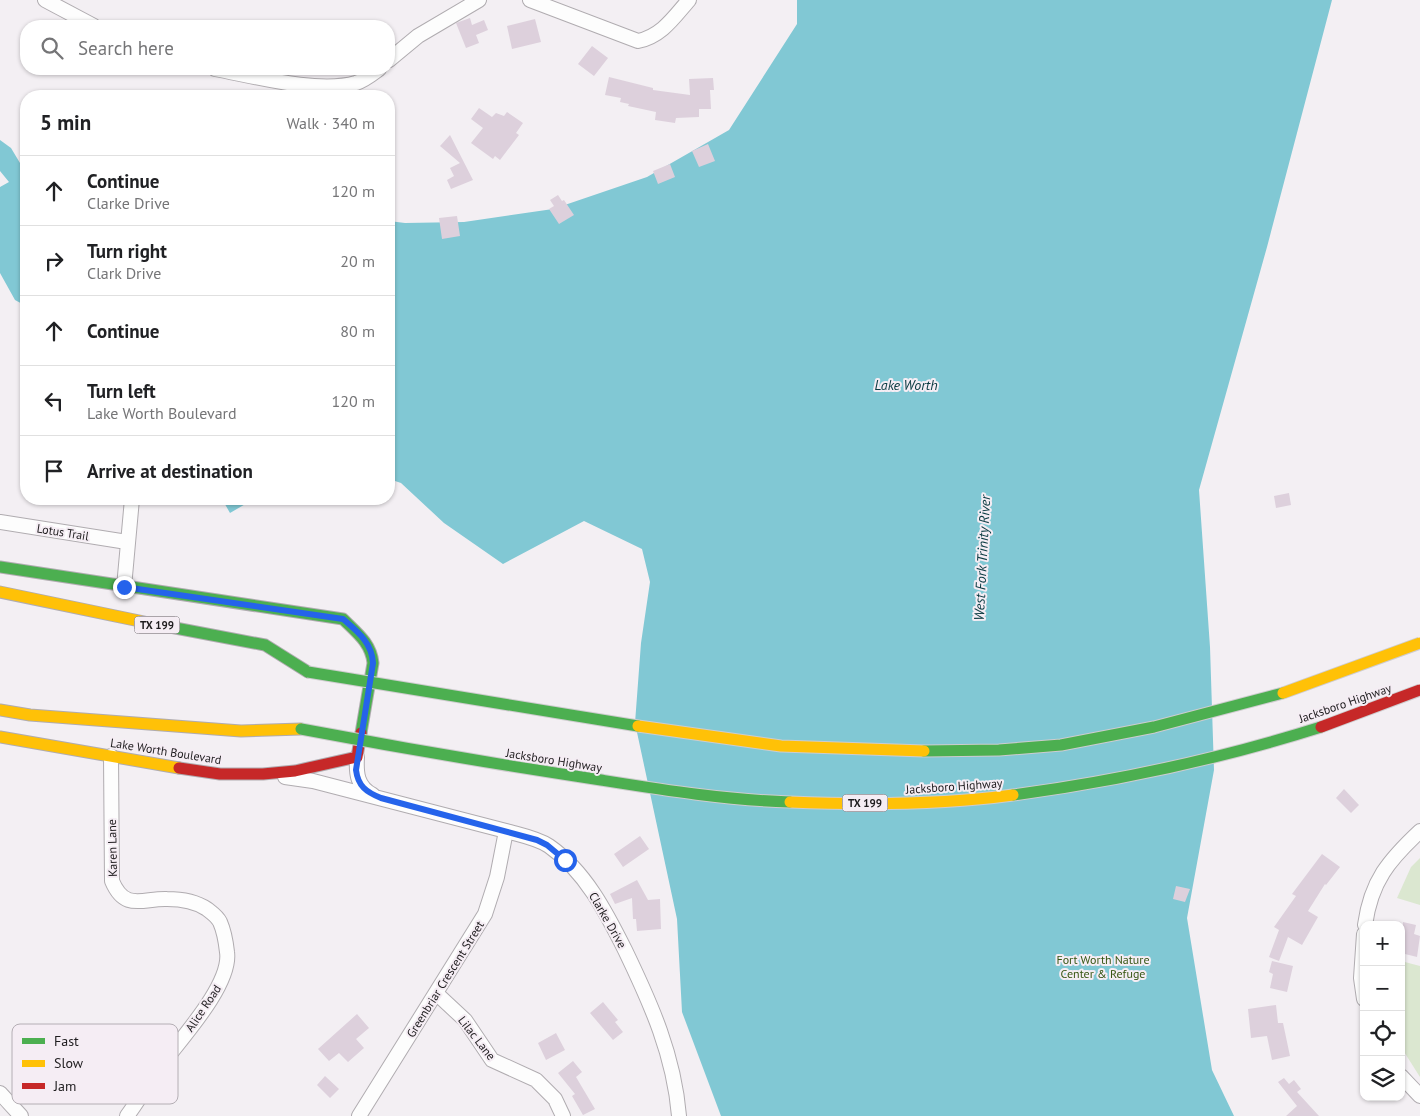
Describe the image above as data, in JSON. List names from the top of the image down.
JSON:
{
  "streets": {
    "main road": ["TX 199", "Jacksboro Highway", "Lake Worth Boulevard"],
    "street": [
      "Lotus Trail",
      "Karen Lane",
      "Clarke Drive",
      "Greenbriar Crescent Street",
      "Alice Road",
      "Lilac Lane"
    ]
  },
  "crossings": [
    ["Lake Worth Boulevard", "Karen Lane"],
    ["Lake Worth Boulevard", "Clarke Drive"],
    ["Karen Lane", "Alice Road"],
    ["Clarke Drive", "Greenbriar Crescent Street"],
    ["Greenbriar Crescent Street", "Lilac Lane"]
  ],
  "water": ["Lake Worth", "West Fork Trinity River"],
  "parks": ["Fort Worth Nature Center & Refuge"],
  "legend": ["Fast", "Slow", "Jam"],
  "page": {
    "search": "Search here",
    "heading": ["5 min", "Walk · 340 m"],
    "list": [
      ["Continue", "Clarke Drive", "120 m"],
      ["Turn right", "Clark Drive", "20 m"],
      ["Continue", "80 m"],
      ["Turn left", "Lake Worth Boulevard", "120 m"],
      "Arrive at destination"
    ],
    "map_buttons": ["+", "−"]
  }
}
